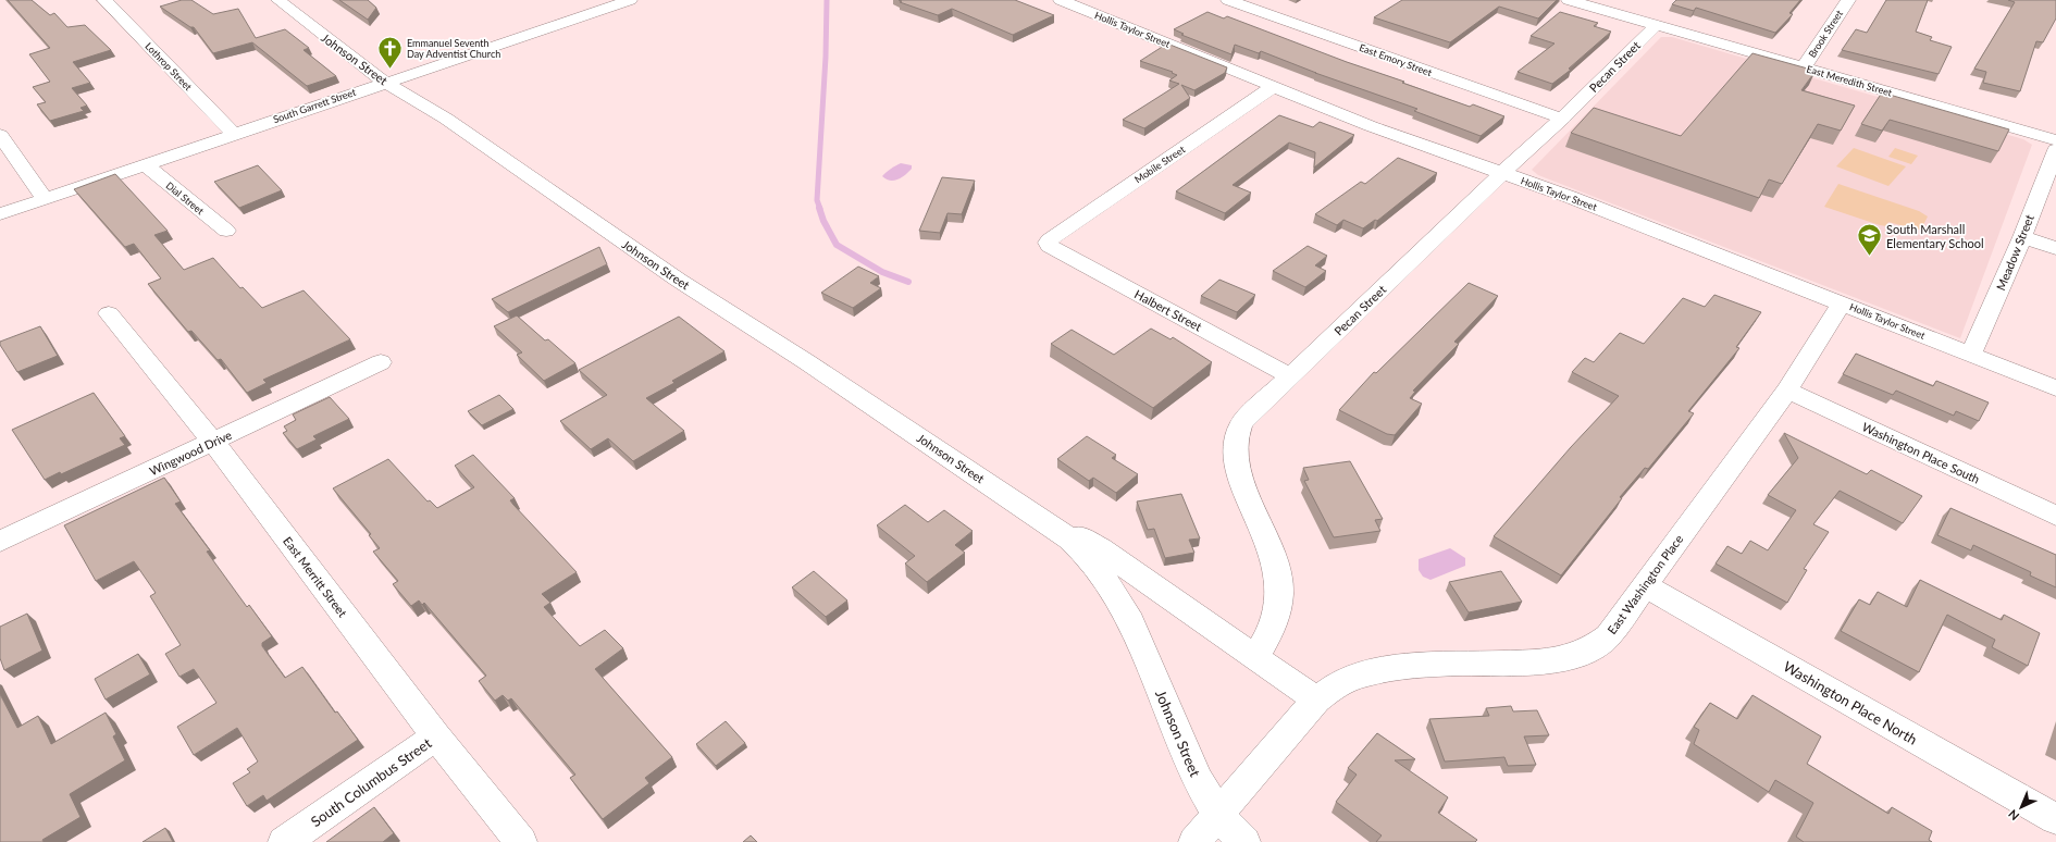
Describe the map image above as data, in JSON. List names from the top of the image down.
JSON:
{
  "streets": {
    "street": [
      "Hollis Taylor Street",
      "Brook Street",
      "Johnson Street",
      "East Emory Street",
      "Lothrop Street",
      "Pecan Street",
      "East Meredith Street",
      "South Garrett Street",
      "Mobile Street",
      "Dial Street",
      "Meadow Street",
      "Halbert Street",
      "Wingwood Drive",
      "Washington Place South",
      "East Merritt Street",
      "East Washington Place",
      "Washington Place North",
      "South Columbus Street"
    ]
  },
  "crossings": [
    ["Hollis Taylor Street", "Pecan Street"],
    ["Hollis Taylor Street", "Mobile Street"],
    ["Hollis Taylor Street", "Meadow Street"],
    ["Hollis Taylor Street", "East Washington Place"],
    ["Brook Street", "East Meredith Street"],
    ["Johnson Street", "Pecan Street"],
    ["Johnson Street", "South Garrett Street"],
    ["Johnson Street", "East Washington Place"],
    ["East Emory Street", "Pecan Street"],
    ["Lothrop Street", "South Garrett Street"],
    ["Pecan Street", "East Meredith Street"],
    ["Pecan Street", "Halbert Street"],
    ["South Garrett Street", "Dial Street"],
    ["Mobile Street", "Halbert Street"],
    ["Wingwood Drive", "East Merritt Street"],
    ["Washington Place South", "East Washington Place"],
    ["East Merritt Street", "South Columbus Street"],
    ["East Washington Place", "Washington Place North"]
  ],
  "places": {
    "church": ["Emmanuel Seventh Day Adventist Church"],
    "school or university": ["South Marshall Elementary School"]
  },
  "north": "bottom left"
}
